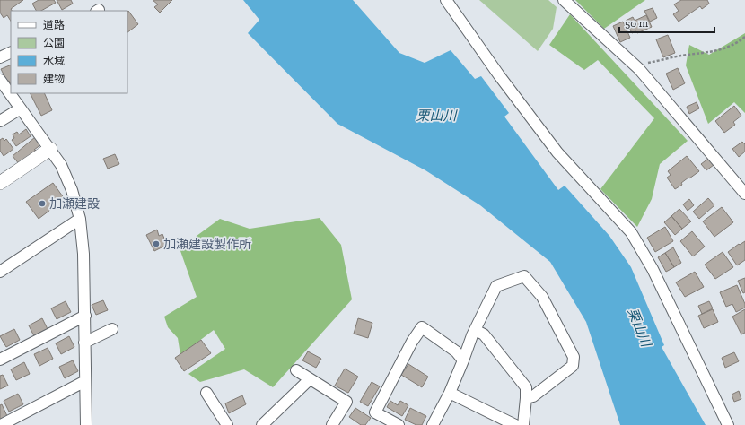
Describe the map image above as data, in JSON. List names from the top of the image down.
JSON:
{
  "water": ["栗山川"],
  "places": ["加瀬建設", "加瀬建設製作所"],
  "legend": [
    "道路",
    "公園",
    "水域",
    "建物"
  ],
  "scale_bar": "50 m"
}
